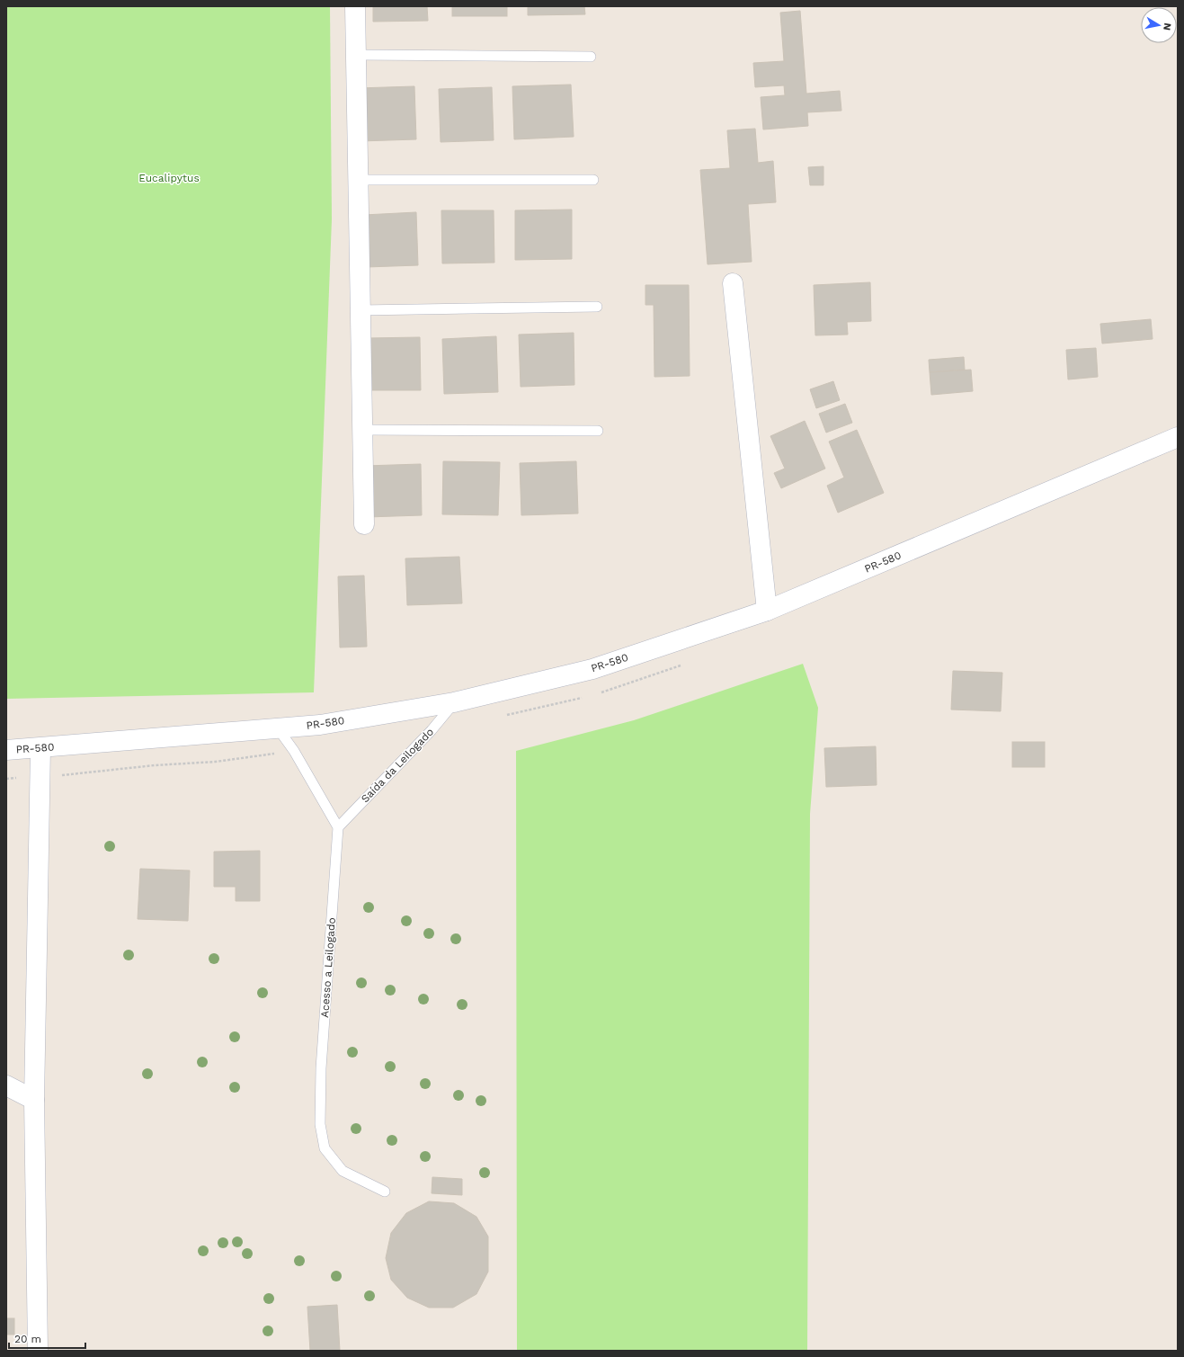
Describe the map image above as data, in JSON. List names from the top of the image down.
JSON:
{
  "streets": {
    "street": ["PR-580"],
    "lane": ["Saída da Leilogado", "Acesso a Leilogado"]
  },
  "crossings": [
    ["PR-580", "Saída da Leilogado"],
    ["Saída da Leilogado", "Acesso a Leilogado"]
  ],
  "parks": ["Eucalipytus"],
  "scale_bar": "20 m",
  "north": "right"
}
